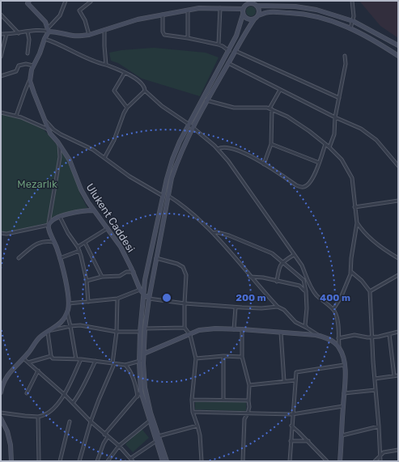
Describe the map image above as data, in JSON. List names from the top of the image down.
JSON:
{
  "streets": {
    "street": ["Ulukent Caddesi"]
  },
  "parks": ["Mezarlık"],
  "rings": ["200 m", "400 m"]
}
